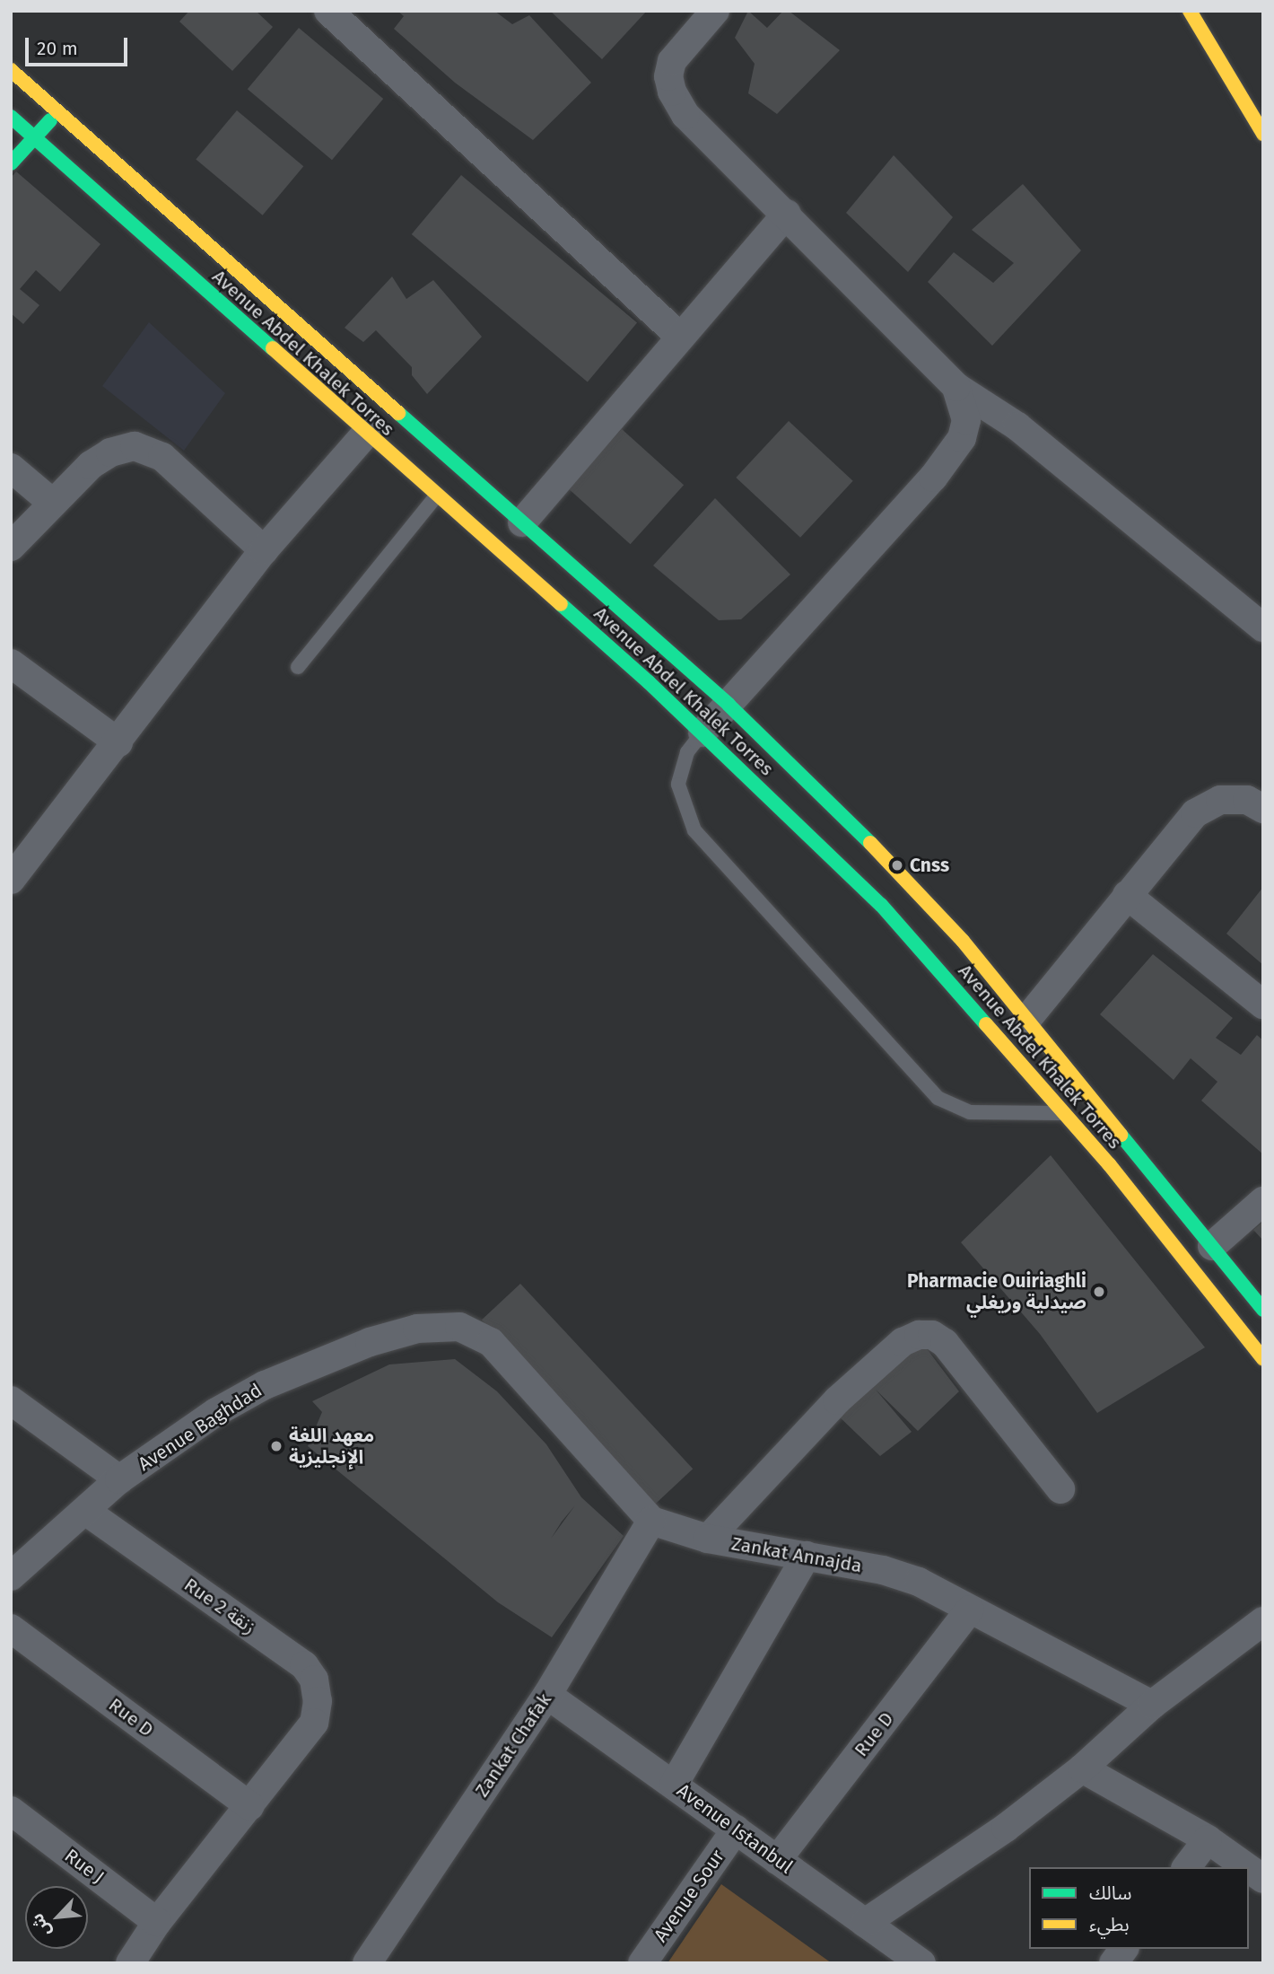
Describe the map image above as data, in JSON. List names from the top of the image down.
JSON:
{
  "streets": {
    "main road": ["Avenue Abdel Khalek Torres"],
    "street": [
      "Avenue Baghdad",
      "Zankat Annajda",
      "Rue 2 زنقة",
      "Rue D",
      "Zankat Chafak",
      "Avenue Istanbul",
      "Rue J",
      "Avenue Sour"
    ]
  },
  "crossings": [
    ["Avenue Baghdad", "Zankat Annajda"],
    ["Avenue Baghdad", "Rue 2 زنقة"],
    ["Avenue Baghdad", "Zankat Chafak"],
    ["Zankat Annajda", "Rue D"],
    ["Zankat Annajda", "Zankat Chafak"],
    ["Rue 2 زنقة", "Rue D"],
    ["Rue D", "Avenue Istanbul"],
    ["Zankat Chafak", "Avenue Istanbul"],
    ["Avenue Istanbul", "Avenue Sour"]
  ],
  "places": ["Cnss", "Pharmacie Ouiriaghli صيدلية وريغلي", "معهد اللغة الإنجليزية"],
  "legend": ["سالك", "بطيء"],
  "scale_bar": "20 m",
  "north": "bottom left"
}
